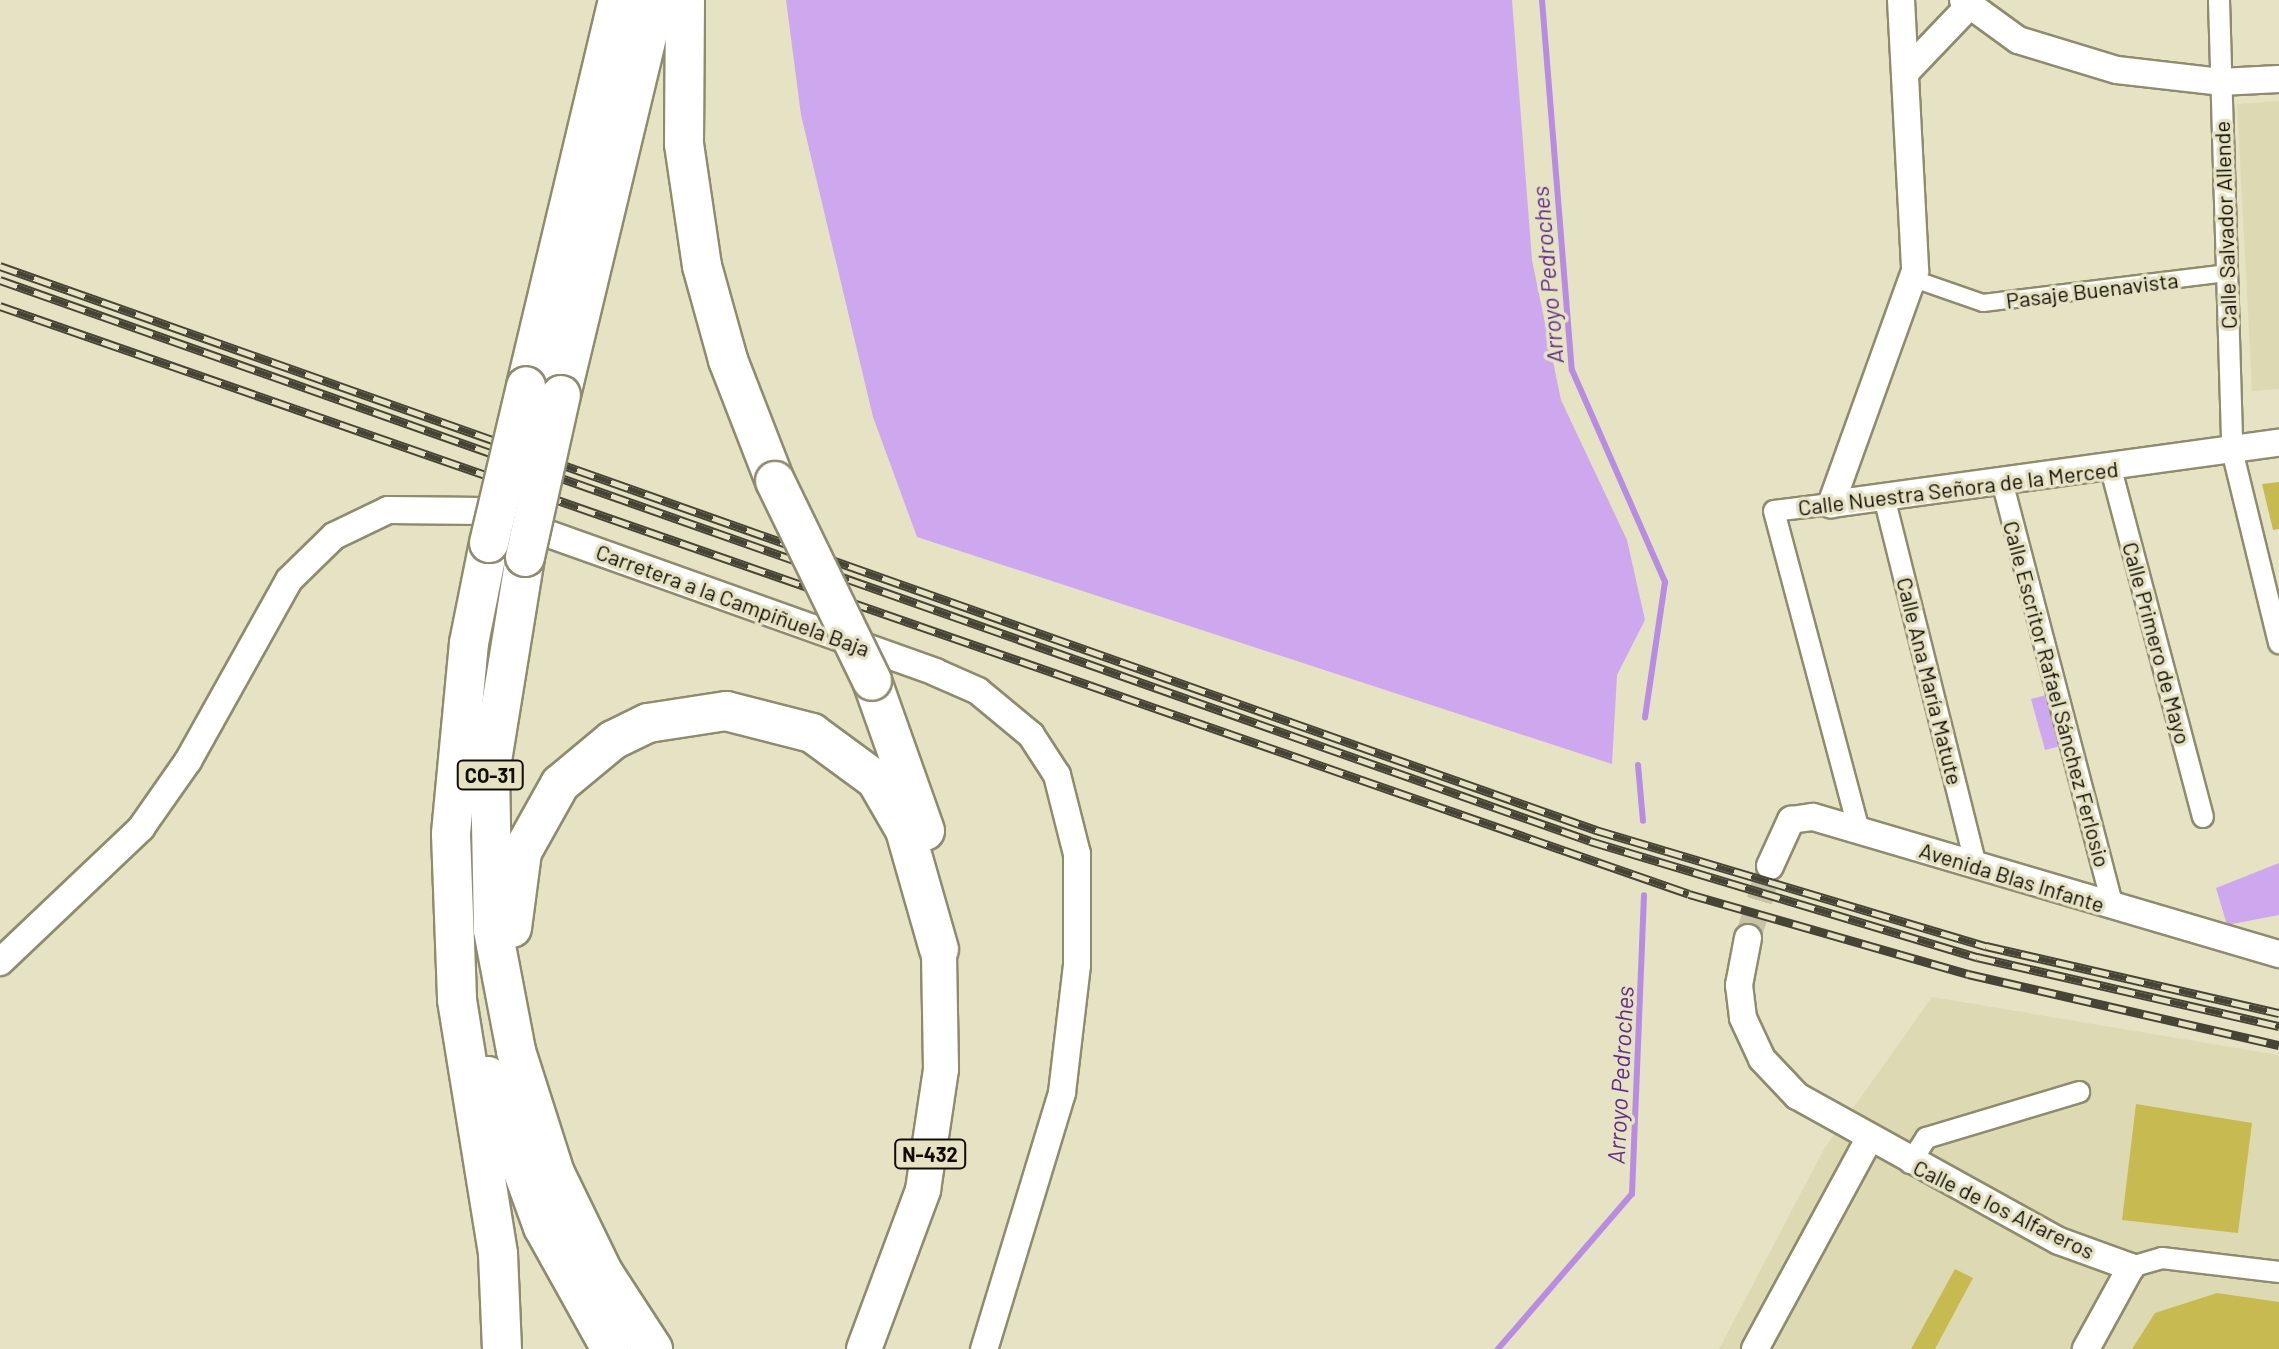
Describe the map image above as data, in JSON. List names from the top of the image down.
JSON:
{
  "streets": {
    "highway": ["CO-31", "N-432"],
    "street": [
      "Calle Salvador Allende",
      "Pasaje Buenavista",
      "Calle Nuestra Señora de la Merced",
      "Carretera a la Campiñuela Baja",
      "Calle Primero de Mayo",
      "Calle Ana María Matute",
      "Calle Escritor Rafael Sánchez Ferlosio",
      "Avenida Blas Infante",
      "Calle de los Alfareros"
    ]
  },
  "crossings": [
    ["Calle Salvador Allende", "Pasaje Buenavista"],
    ["Calle Salvador Allende", "Calle Nuestra Señora de la Merced"],
    ["Calle Nuestra Señora de la Merced", "Calle Primero de Mayo"],
    ["Calle Nuestra Señora de la Merced", "Calle Ana María Matute"],
    ["Calle Nuestra Señora de la Merced", "Calle Escritor Rafael Sánchez Ferlosio"],
    ["Calle Nuestra Señora de la Merced", "Avenida Blas Infante"],
    ["Calle Ana María Matute", "Avenida Blas Infante"],
    ["Calle Escritor Rafael Sánchez Ferlosio", "Avenida Blas Infante"]
  ],
  "water": ["Arroyo Pedroches"]
}
